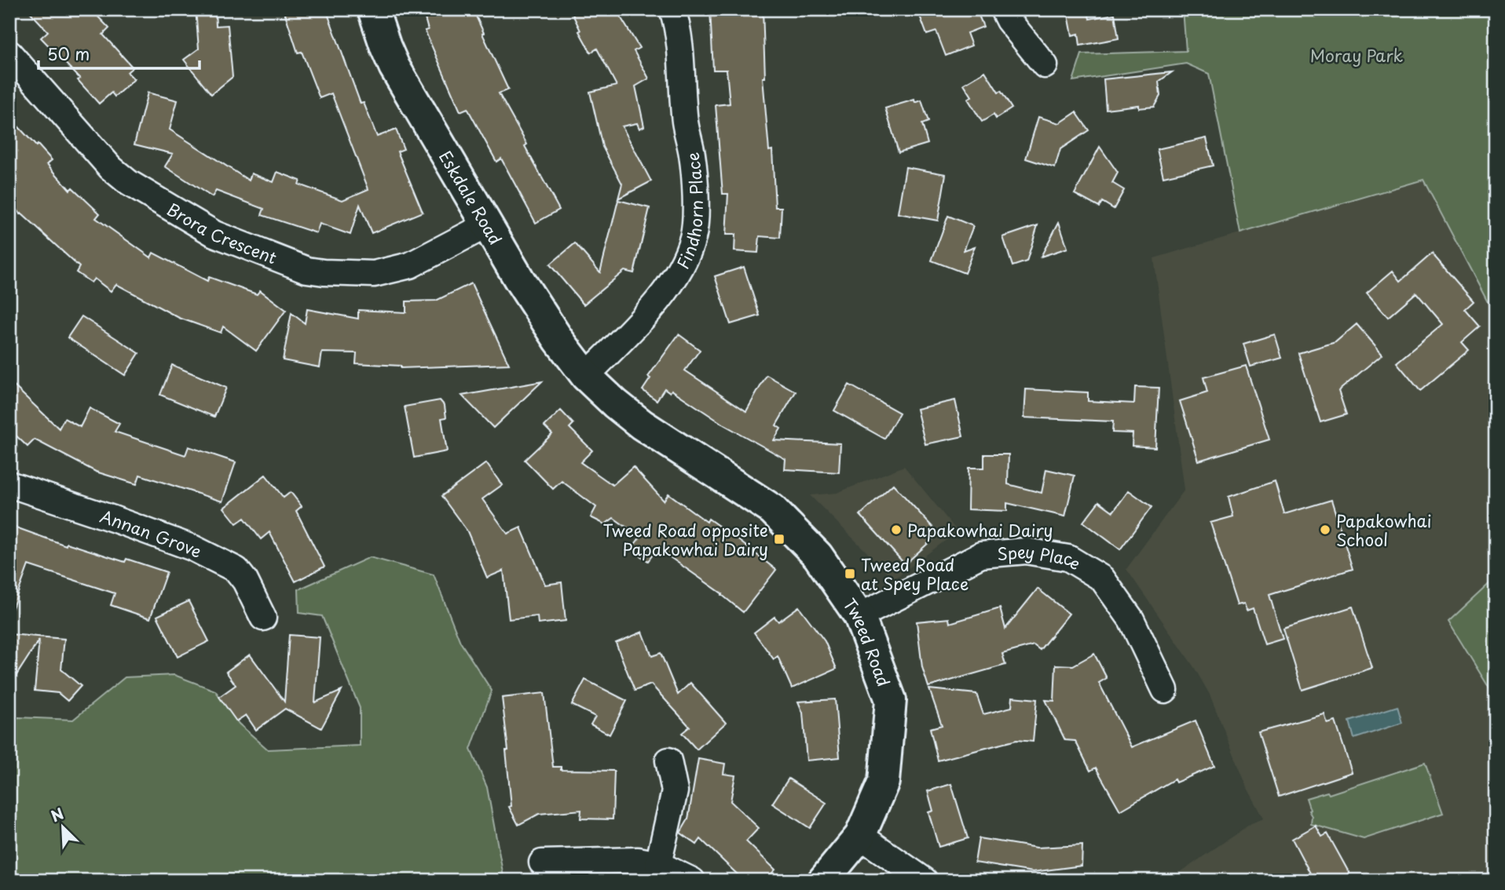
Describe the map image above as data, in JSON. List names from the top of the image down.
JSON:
{
  "streets": {
    "street": [
      "Eskdale Road",
      "Findhorn Place",
      "Brora Crescent",
      "Annan Grove",
      "Spey Place",
      "Tweed Road"
    ]
  },
  "crossings": [
    ["Eskdale Road", "Findhorn Place"],
    ["Eskdale Road", "Brora Crescent"],
    ["Eskdale Road", "Tweed Road"],
    ["Findhorn Place", "Tweed Road"],
    ["Spey Place", "Tweed Road"]
  ],
  "parks": ["Moray Park"],
  "places": {
    "other": ["Papakowhai Dairy", "Papakowhai School"],
    "transit": ["Tweed Road opposite Papakowhai Dairy", "Tweed Road at Spey Place"]
  },
  "scale_bar": "50 m",
  "north": "top left"
}
